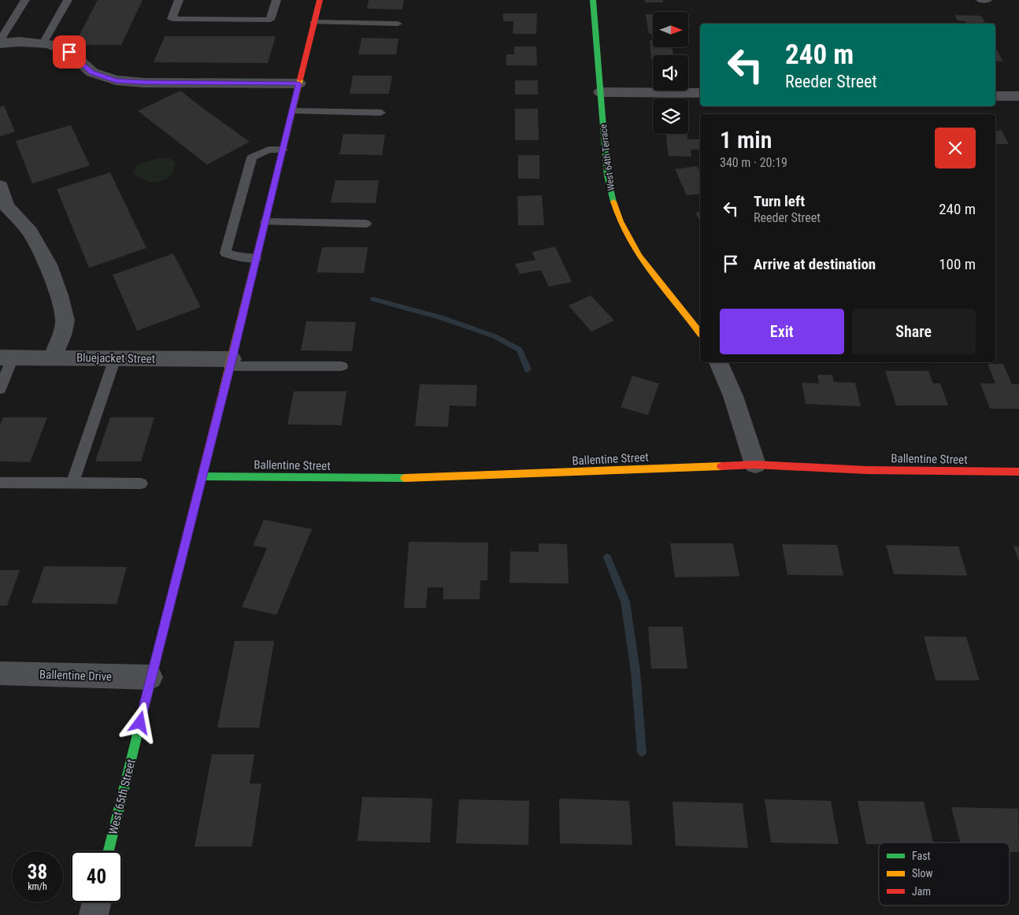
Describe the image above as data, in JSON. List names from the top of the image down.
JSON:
{
  "streets": {
    "street": [
      "West 64th Terrace",
      "Bluejacket Street",
      "Ballentine Street",
      "Ballentine Drive",
      "West 65th Street"
    ]
  },
  "crossings": [
    ["Bluejacket Street", "West 65th Street"],
    ["Ballentine Street", "West 65th Street"],
    ["Ballentine Drive", "West 65th Street"]
  ],
  "legend": ["Fast", "Slow", "Jam"],
  "north": "right",
  "page": {
    "turn": ["240 m", "Reeder Street"],
    "heading": ["1 min", "340 m · 20:19"],
    "list": [
      {
        "name": "Turn left",
        "note": "Reeder Street",
        "value": "240 m"
      },
      {
        "name": "Arrive at destination",
        "value": "100 m"
      }
    ],
    "buttons": ["Exit", "Share"],
    "speed": "38 km/h",
    "limit": "40"
  }
}
